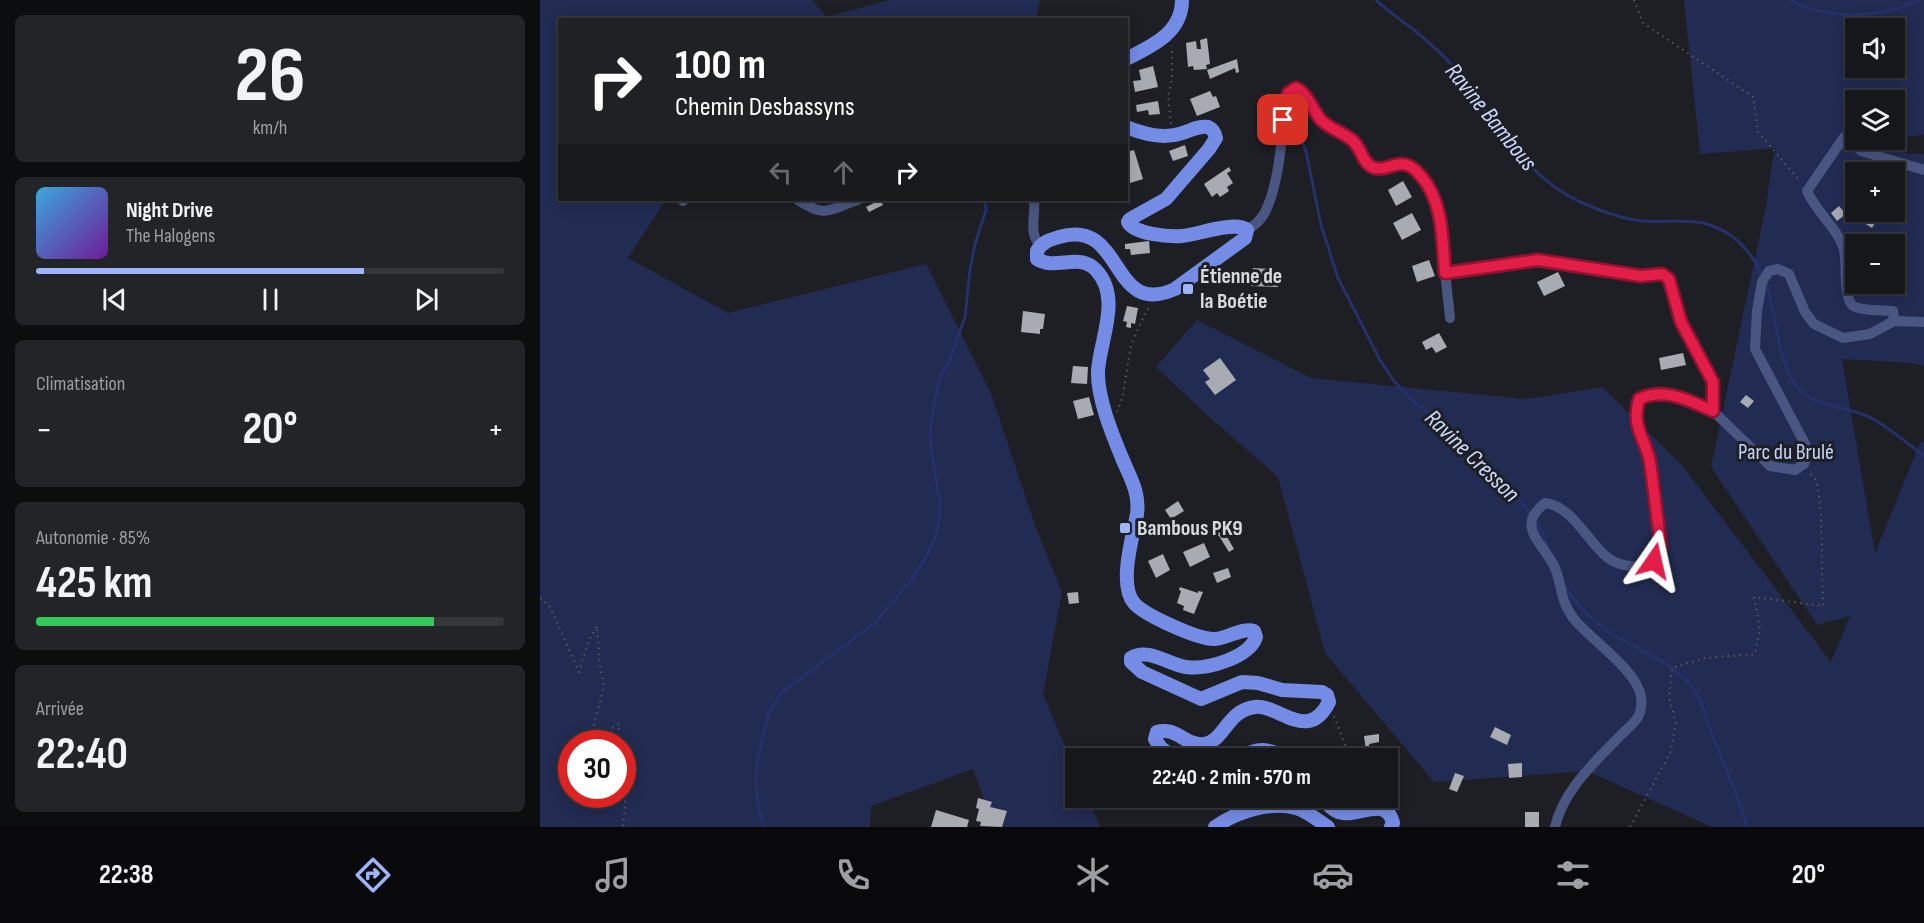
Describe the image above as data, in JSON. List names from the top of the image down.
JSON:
{
  "water": ["Ravine Bambous", "Ravine Cresson"],
  "parks": ["Parc du Brulé"],
  "places": {
    "transit": ["Étienne de la Boétie", "Bambous PK9"]
  },
  "page": {
    "tile": [
      ["26", "km/h"],
      "Climatisation",
      ["Autonomie · 85%", "425 km"],
      ["Arrivée", "22:40"]
    ],
    "map_buttons": ["+", "−"],
    "turn": ["100 m", "Chemin Desbassyns"],
    "song": ["Night Drive", "The Halogens"],
    "heat": ["−", "20°", "+"],
    "limit": "30",
    "trip": "22:40 · 2 min · 570 m",
    "tabs": ["22:38", "20°"]
  }
}
